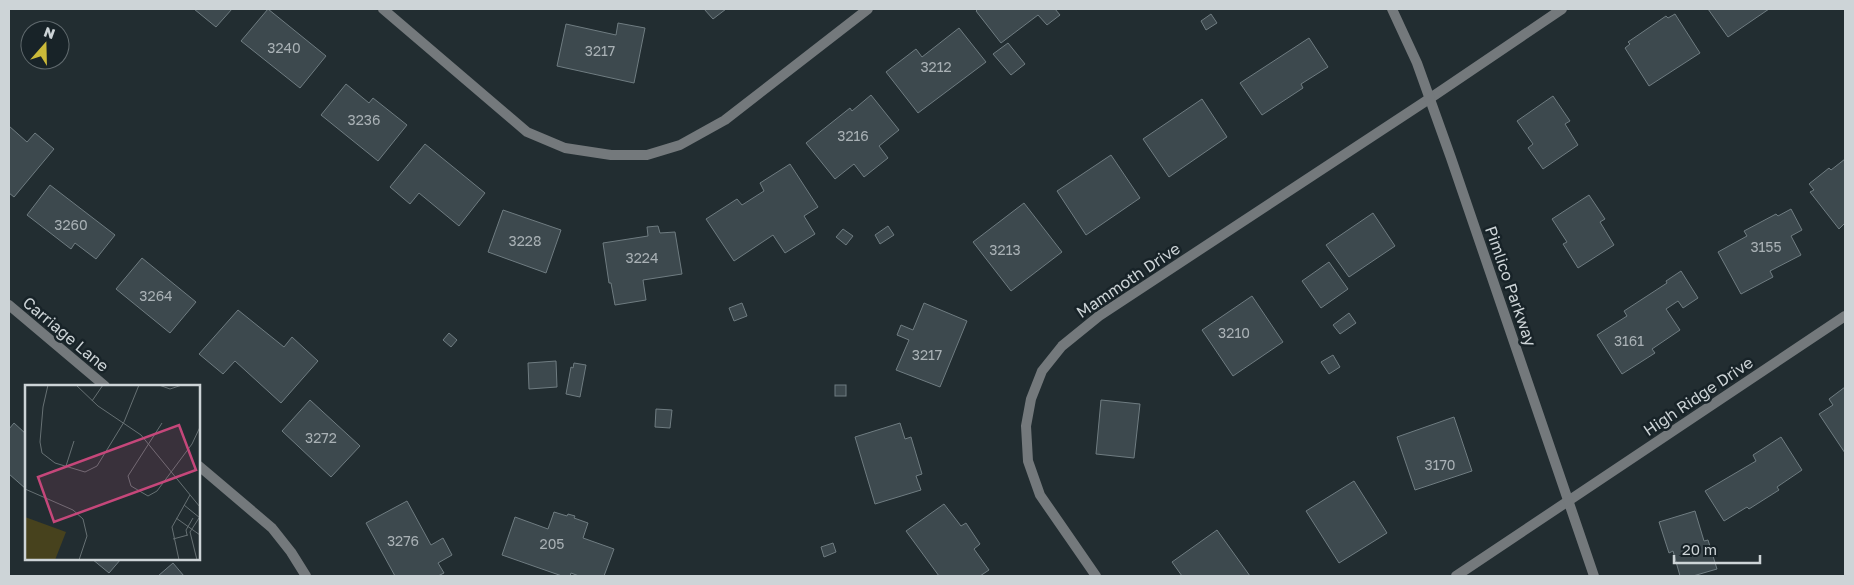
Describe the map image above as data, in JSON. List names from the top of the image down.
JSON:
{
  "streets": {
    "street": [
      "Mammoth Drive",
      "Pimlico Parkway",
      "Carriage Lane",
      "High Ridge Drive"
    ]
  },
  "crossings": [
    ["Mammoth Drive", "Pimlico Parkway"],
    ["Pimlico Parkway", "High Ridge Drive"]
  ],
  "house_numbers": [
    "3240",
    "3217",
    "3212",
    "3236",
    "3216",
    "3260",
    "3228",
    "3155",
    "3213",
    "3224",
    "3264",
    "3210",
    "3161",
    "3217",
    "3272",
    "3170",
    "3276",
    "205"
  ],
  "scale_bar": "20 m",
  "north": "top"
}
